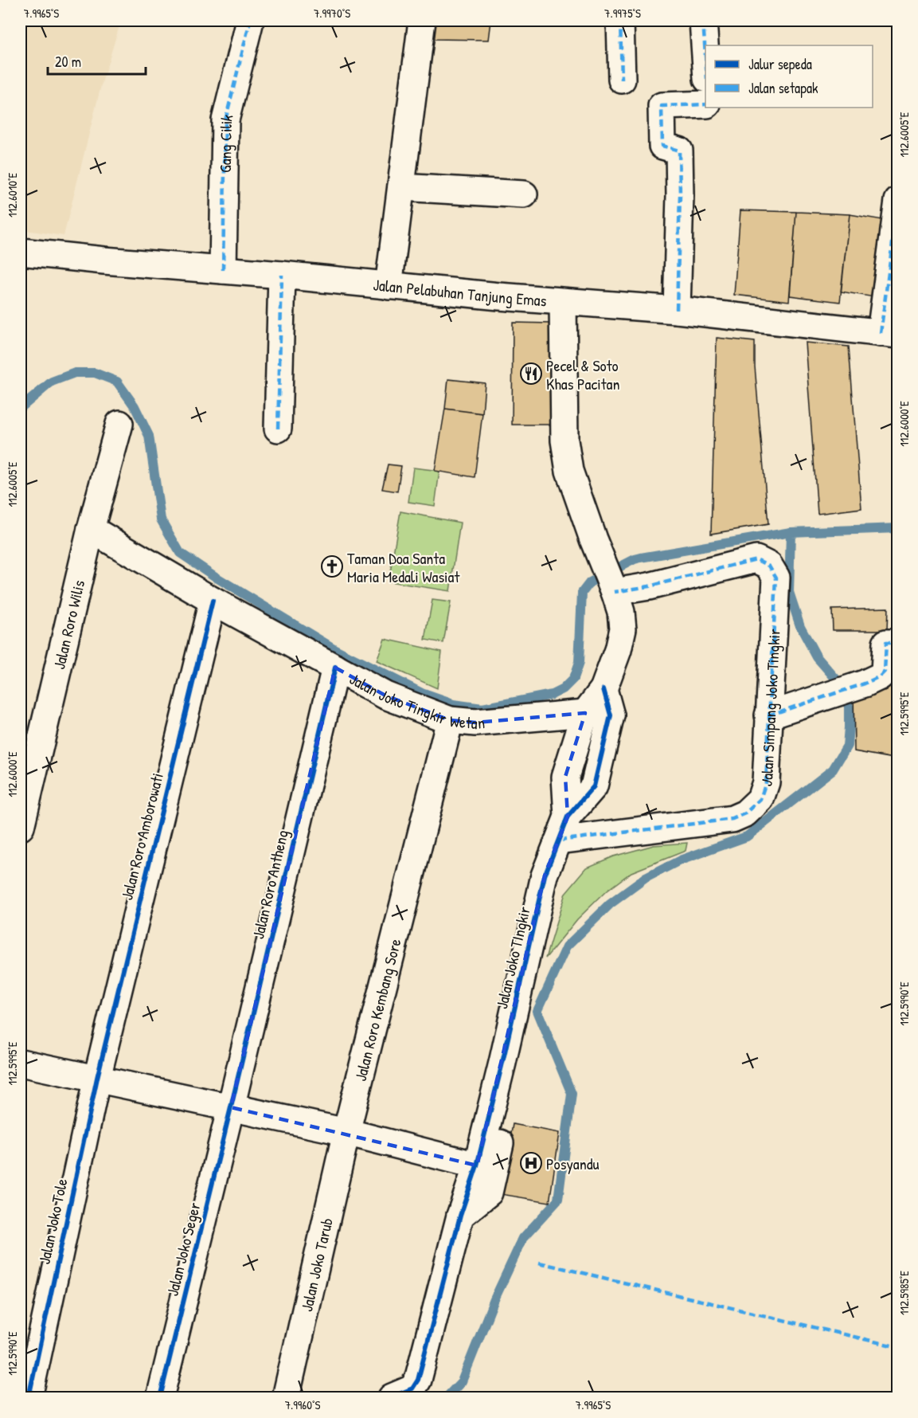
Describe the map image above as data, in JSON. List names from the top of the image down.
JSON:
{
  "streets": {
    "street": [
      "Gang Cilik",
      "Jalan Pelabuhan Tanjung Emas",
      "Jalan Roro Wilis",
      "Jalan Joko Tingkir Wetan",
      "Jalan Simpang Joko Tingkir",
      "Jalan Roro Amborowati",
      "Jalan Roro Antheng",
      "Jalan Joko TIngkir",
      "Jalan Roro Kembang Sore",
      "Jalan Joko Tole",
      "Jalan Joko Seger",
      "Jalan Joko Tarub"
    ]
  },
  "crossings": [
    ["Gang Cilik", "Jalan Pelabuhan Tanjung Emas"],
    ["Jalan Roro Wilis", "Jalan Joko Tingkir Wetan"],
    ["Jalan Joko Tingkir Wetan", "Jalan Roro Amborowati"],
    ["Jalan Joko Tingkir Wetan", "Jalan Roro Antheng"],
    ["Jalan Joko Tingkir Wetan", "Jalan Joko TIngkir"],
    ["Jalan Joko Tingkir Wetan", "Jalan Roro Kembang Sore"],
    ["Jalan Simpang Joko Tingkir", "Jalan Joko TIngkir"],
    ["Jalan Roro Amborowati", "Jalan Joko Tole"],
    ["Jalan Roro Antheng", "Jalan Joko Seger"],
    ["Jalan Roro Kembang Sore", "Jalan Joko Tarub"]
  ],
  "places": {
    "restaurant": ["Pecel & Soto Khas Pacitan"],
    "church": ["Taman Doa Santa Maria Medali Wasiat"],
    "hospital": ["Posyandu"]
  },
  "legend": ["Jalur sepeda", "Jalan setapak"],
  "scale_bar": "20 m",
  "coordinates": [
    "7.9965°S",
    "7.9970°S",
    "7.9975°S",
    "112.6005°E",
    "112.6010°E",
    "112.6000°E",
    "112.5995°E",
    "112.5990°E",
    "112.5985°E",
    "7.9960°S"
  ]
}
